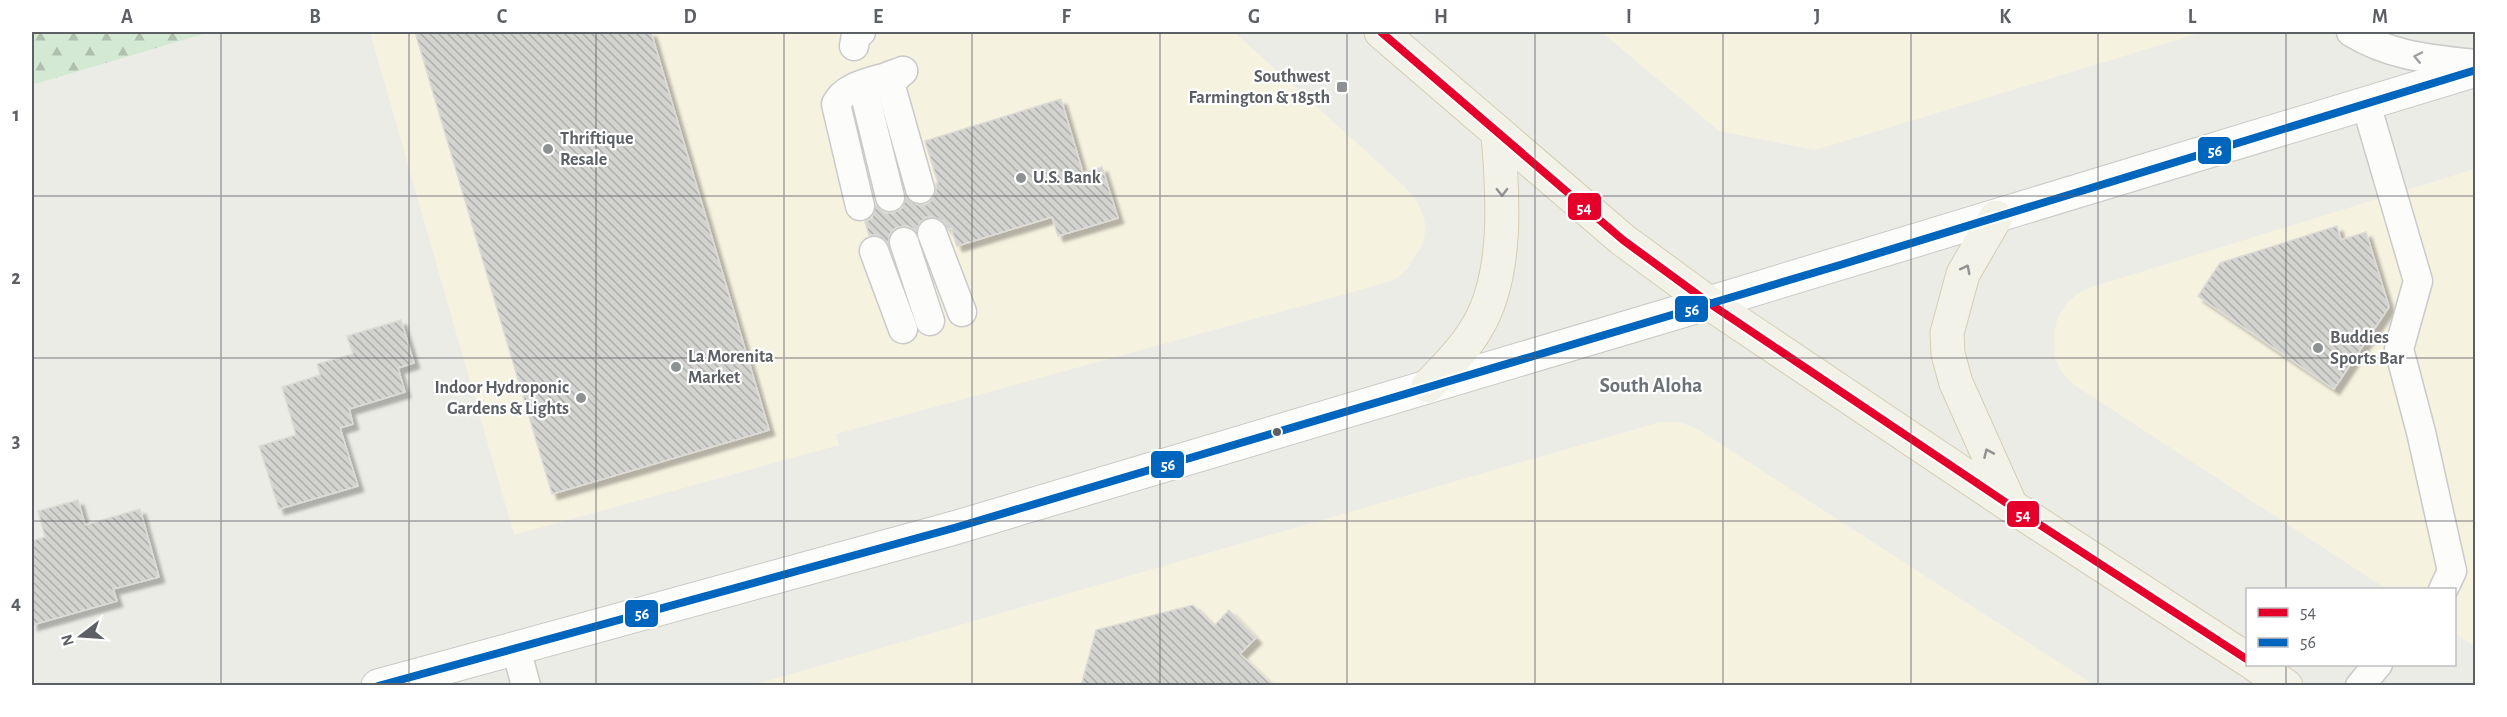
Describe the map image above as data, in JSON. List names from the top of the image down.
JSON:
{
  "districts": ["South Aloha"],
  "places": {
    "transit": ["Southwest Farmington & 185th"],
    "other": [
      "Thriftique Resale",
      "U.S. Bank",
      "Buddies Sports Bar",
      "La Morenita Market",
      "Indoor Hydroponic Gardens & Lights"
    ]
  },
  "lines": ["transit line 54", "transit line 56"],
  "legend": ["54", "56"],
  "north": "left",
  "grid": {
    "columns": [
      "A",
      "B",
      "C",
      "D",
      "E",
      "F",
      "G",
      "H",
      "I",
      "J",
      "K",
      "L",
      "M"
    ],
    "rows": [
      "1",
      "2",
      "3",
      "4"
    ]
  }
}
